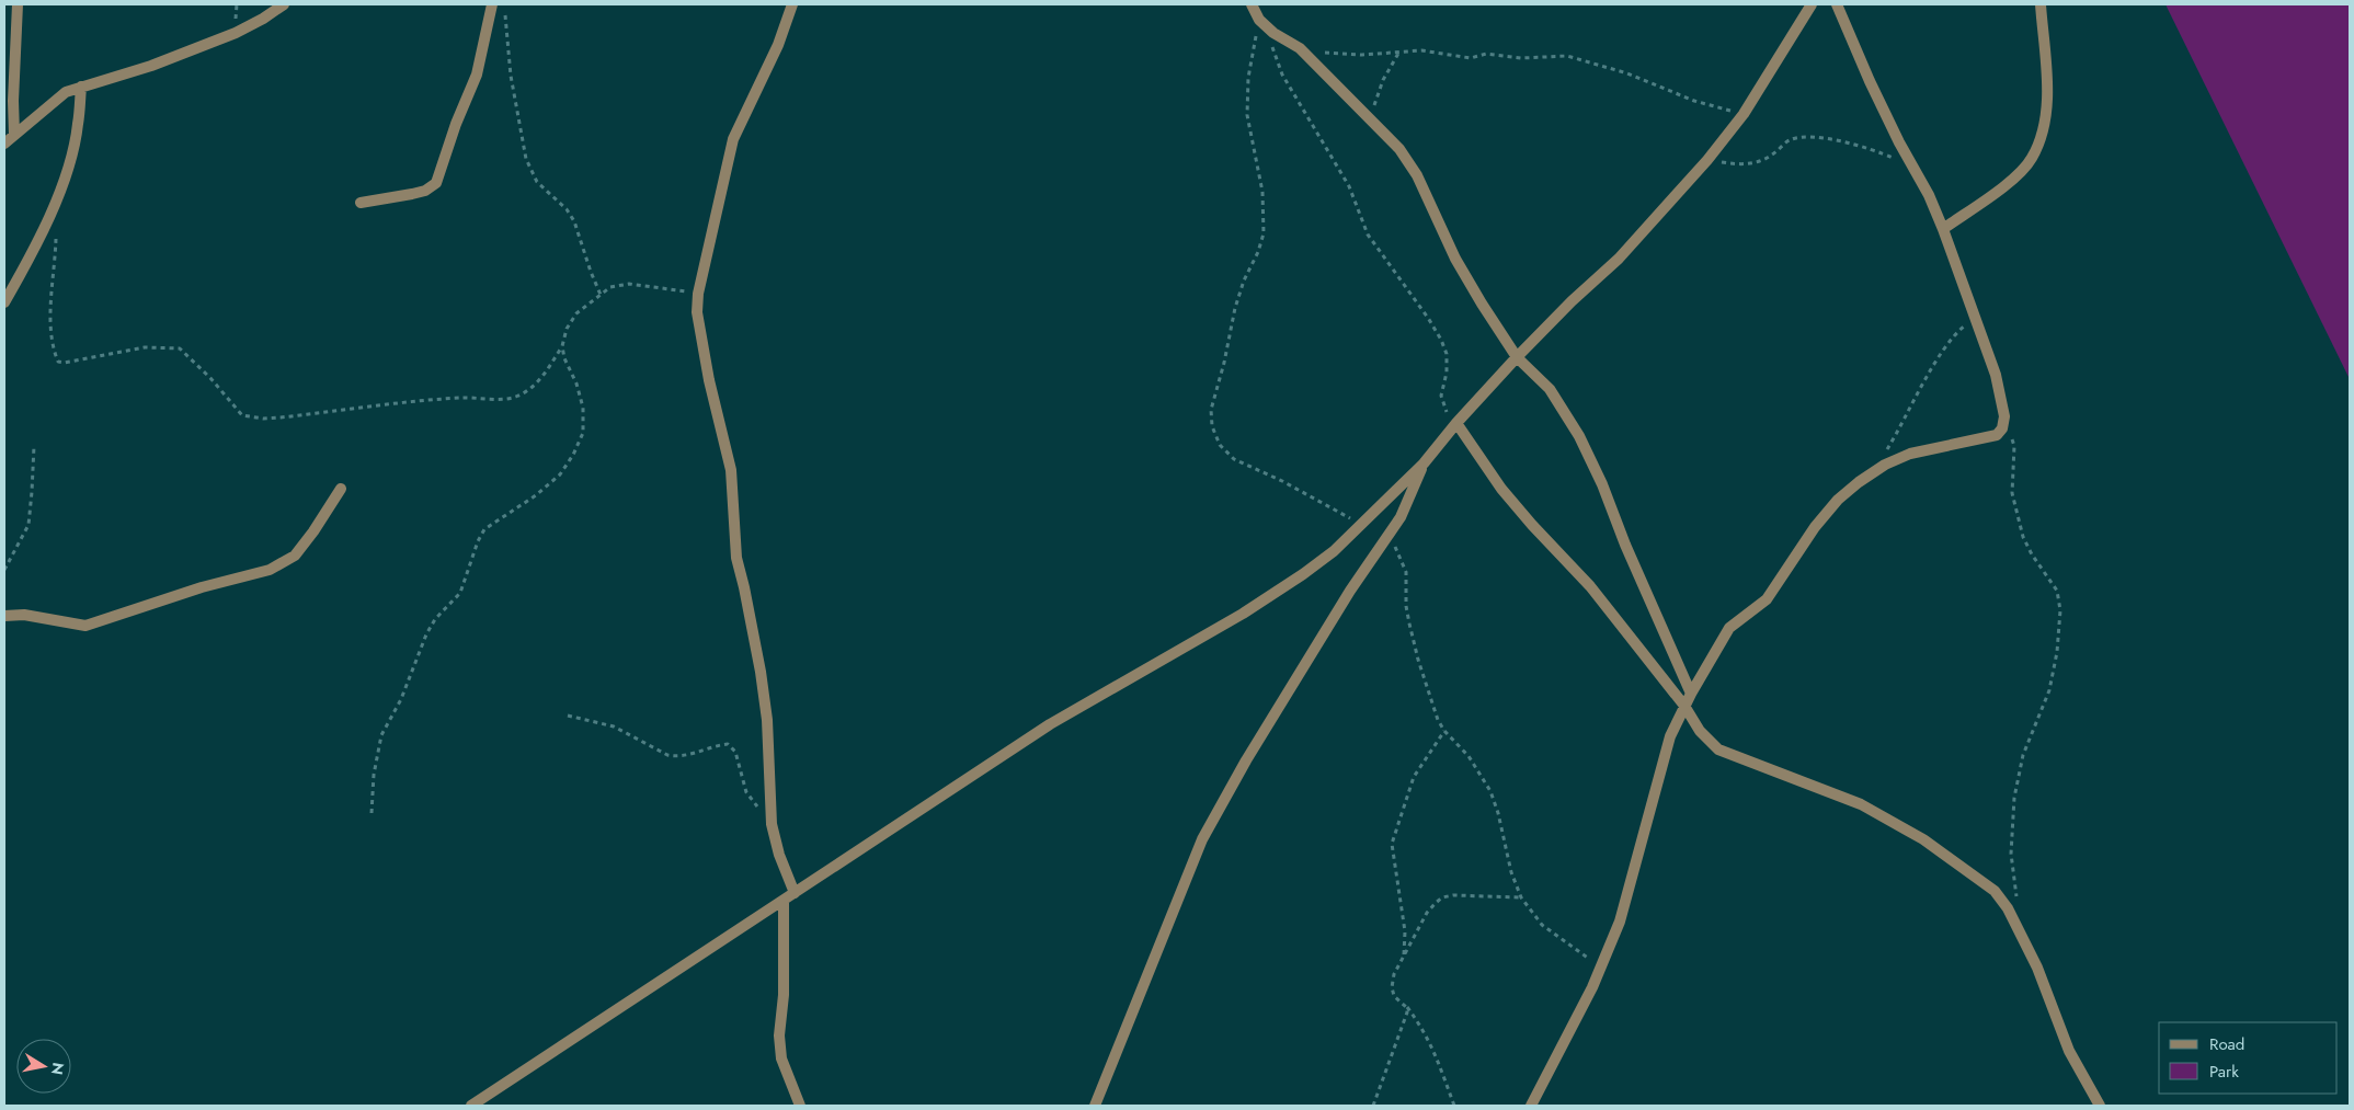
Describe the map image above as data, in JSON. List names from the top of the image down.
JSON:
{
  "legend": ["Road", "Park"],
  "north": "right"
}
